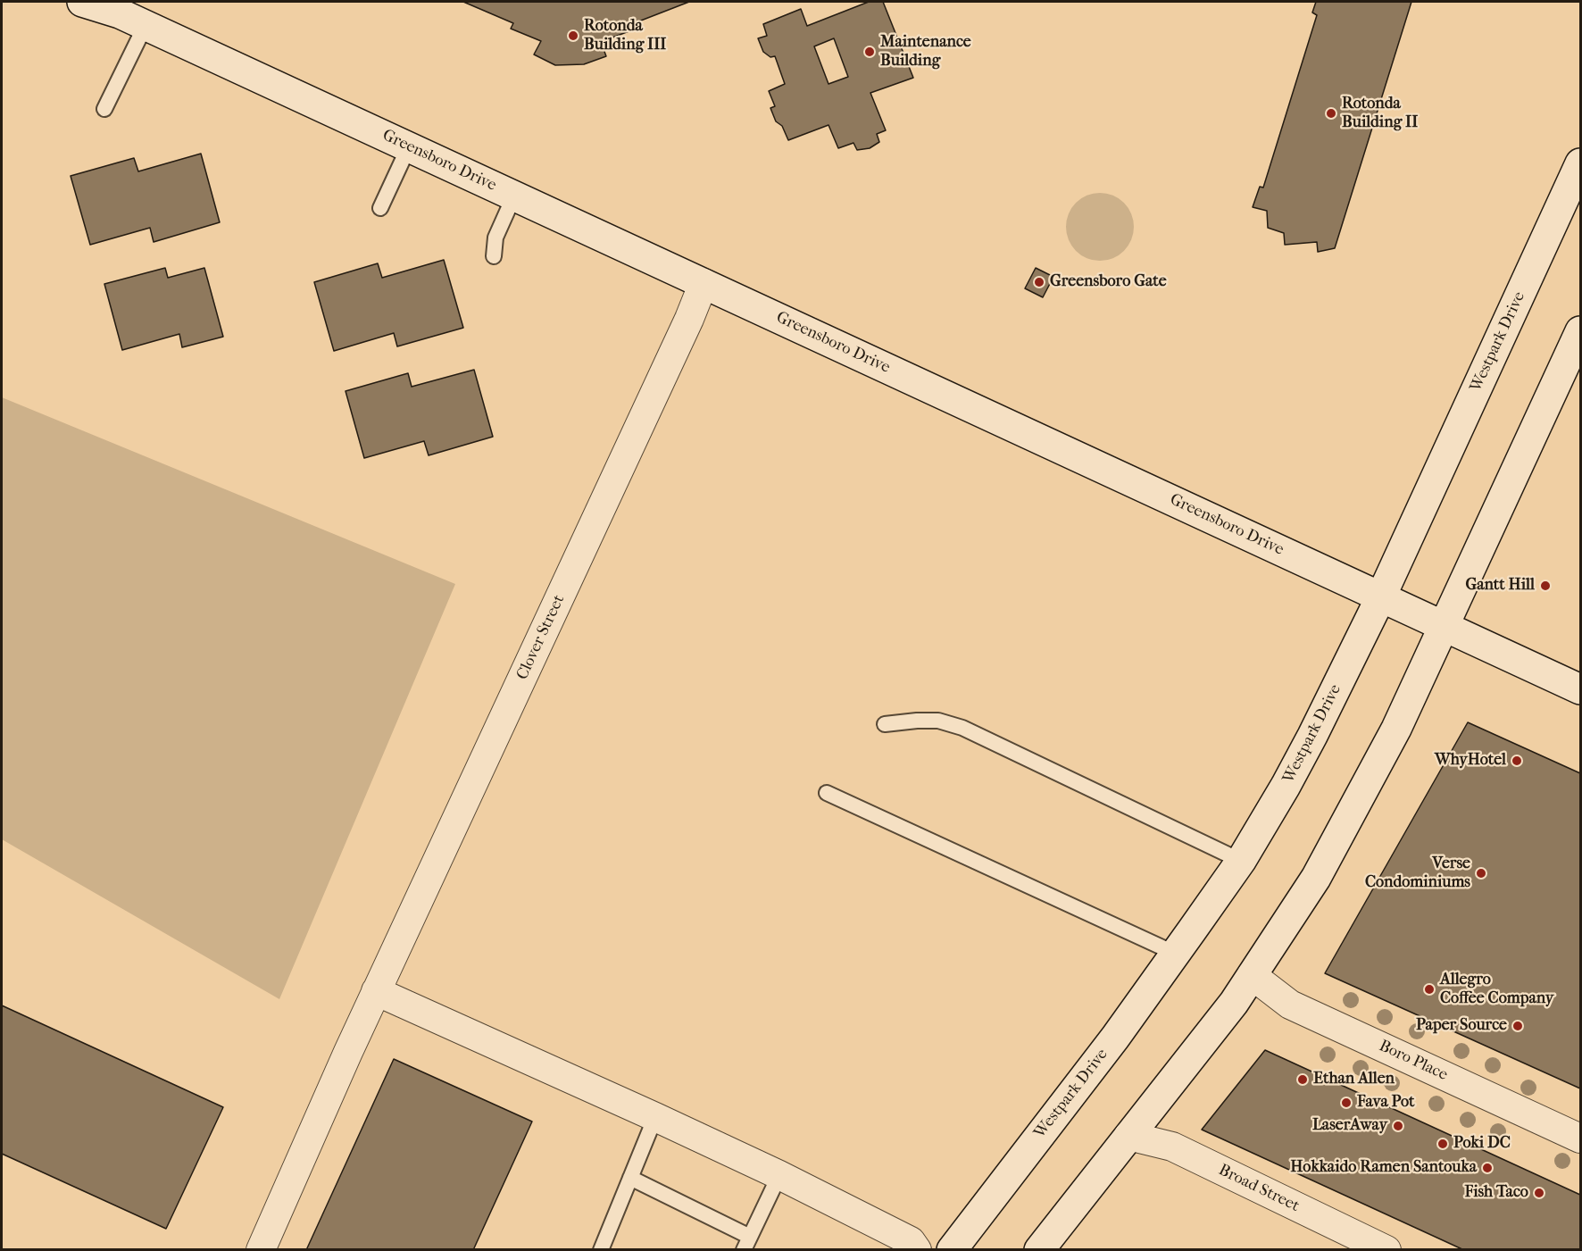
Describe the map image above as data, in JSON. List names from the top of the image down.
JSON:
{
  "streets": {
    "main road": ["Greensboro Drive", "Westpark Drive"],
    "street": ["Clover Street", "Boro Place", "Broad Street"]
  },
  "crossings": [
    ["Greensboro Drive", "Westpark Drive"],
    ["Greensboro Drive", "Clover Street"]
  ],
  "places": [
    "Rotonda Building III",
    "Maintenance Building",
    "Rotonda Building II",
    "Greensboro Gate",
    "Gantt Hill",
    "WhyHotel",
    "Verse Condominiums",
    "Allegro Coffee Company",
    "Paper Source",
    "Ethan Allen",
    "Fava Pot",
    "LaserAway",
    "Poki DC",
    "Hokkaido Ramen Santouka",
    "Fish Taco"
  ]
}
